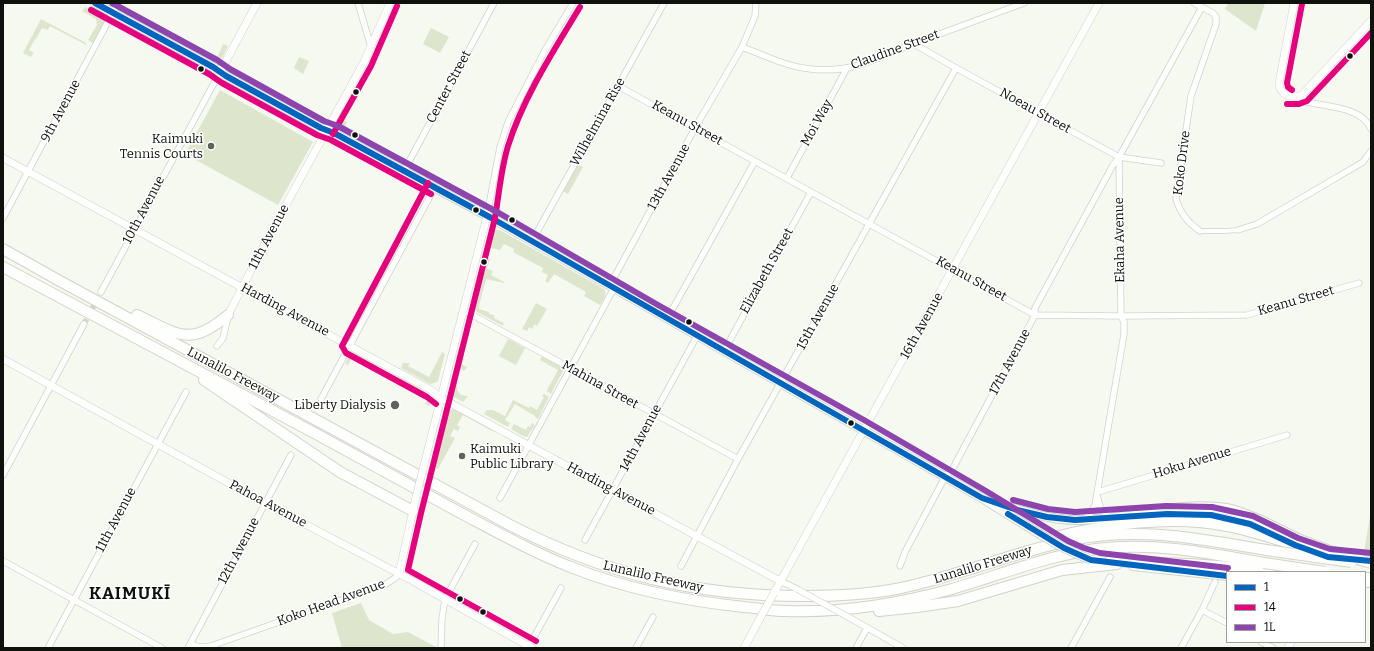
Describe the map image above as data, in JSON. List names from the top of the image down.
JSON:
{
  "streets": {
    "highway": ["Lunalilo Freeway"],
    "street": [
      "Claudine Street",
      "Center Street",
      "9th Avenue",
      "Noeau Street",
      "Wilhelmina Rise",
      "Keanu Street",
      "Moi Way",
      "Koko Drive",
      "13th Avenue",
      "10th Avenue",
      "11th Avenue",
      "Ekaha Avenue",
      "Elizabeth Street",
      "Harding Avenue",
      "15th Avenue",
      "16th Avenue",
      "17th Avenue",
      "Mahina Street",
      "14th Avenue",
      "Hoku Avenue",
      "Pahoa Avenue",
      "12th Avenue",
      "Koko Head Avenue"
    ]
  },
  "crossings": [
    ["Claudine Street", "Noeau Street"],
    ["Claudine Street", "Moi Way"],
    ["Claudine Street", "13th Avenue"],
    ["9th Avenue", "Harding Avenue"],
    ["Noeau Street", "Ekaha Avenue"],
    ["Noeau Street", "15th Avenue"],
    ["Noeau Street", "16th Avenue"],
    ["Noeau Street", "17th Avenue"],
    ["Wilhelmina Rise", "Keanu Street"],
    ["Keanu Street", "Moi Way"],
    ["Keanu Street", "13th Avenue"],
    ["Keanu Street", "Ekaha Avenue"],
    ["Keanu Street", "Elizabeth Street"],
    ["Keanu Street", "15th Avenue"],
    ["Keanu Street", "16th Avenue"],
    ["Keanu Street", "17th Avenue"],
    ["Koko Drive", "Ekaha Avenue"],
    ["13th Avenue", "Harding Avenue"],
    ["13th Avenue", "Mahina Street"],
    ["10th Avenue", "Harding Avenue"],
    ["11th Avenue", "Harding Avenue"],
    ["11th Avenue", "Pahoa Avenue"],
    ["Ekaha Avenue", "17th Avenue"],
    ["Ekaha Avenue", "Hoku Avenue"],
    ["Harding Avenue", "15th Avenue"],
    ["Harding Avenue", "16th Avenue"],
    ["Harding Avenue", "14th Avenue"],
    ["Harding Avenue", "Koko Head Avenue"],
    ["15th Avenue", "Mahina Street"],
    ["Mahina Street", "14th Avenue"],
    ["Mahina Street", "Koko Head Avenue"],
    ["Pahoa Avenue", "12th Avenue"],
    ["Pahoa Avenue", "Koko Head Avenue"],
    ["12th Avenue", "Koko Head Avenue"]
  ],
  "districts": ["KAIMUKĪ"],
  "places": ["Kaimuki Tennis Courts", "Liberty Dialysis", "Kaimuki Public Library"],
  "lines": ["transit line 1", "transit line 1L", "transit line 14"],
  "legend": ["1", "14", "1L"]
}
